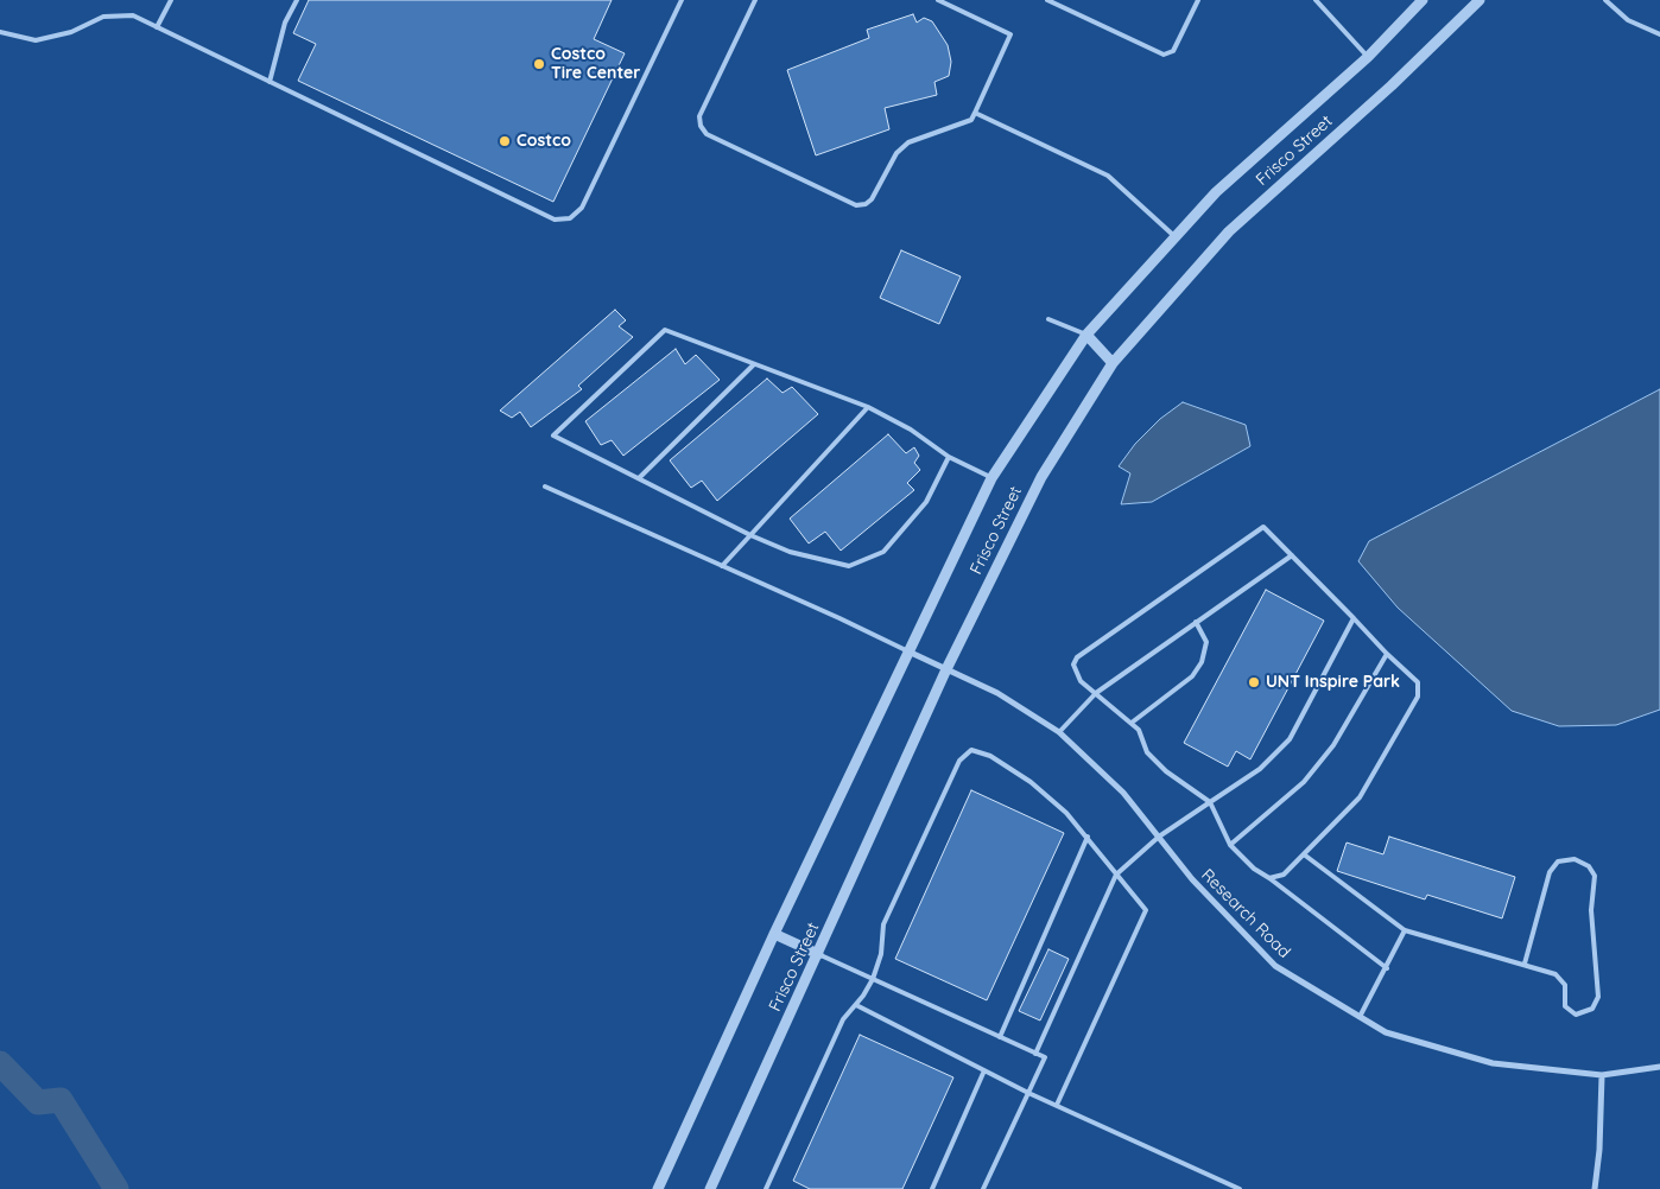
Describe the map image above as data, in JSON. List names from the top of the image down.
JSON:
{
  "streets": {
    "street": ["Frisco Street", "Research Road"]
  },
  "crossings": [
    ["Frisco Street", "Research Road"]
  ],
  "places": ["Costco Tire Center", "Costco", "UNT Inspire Park"]
}
